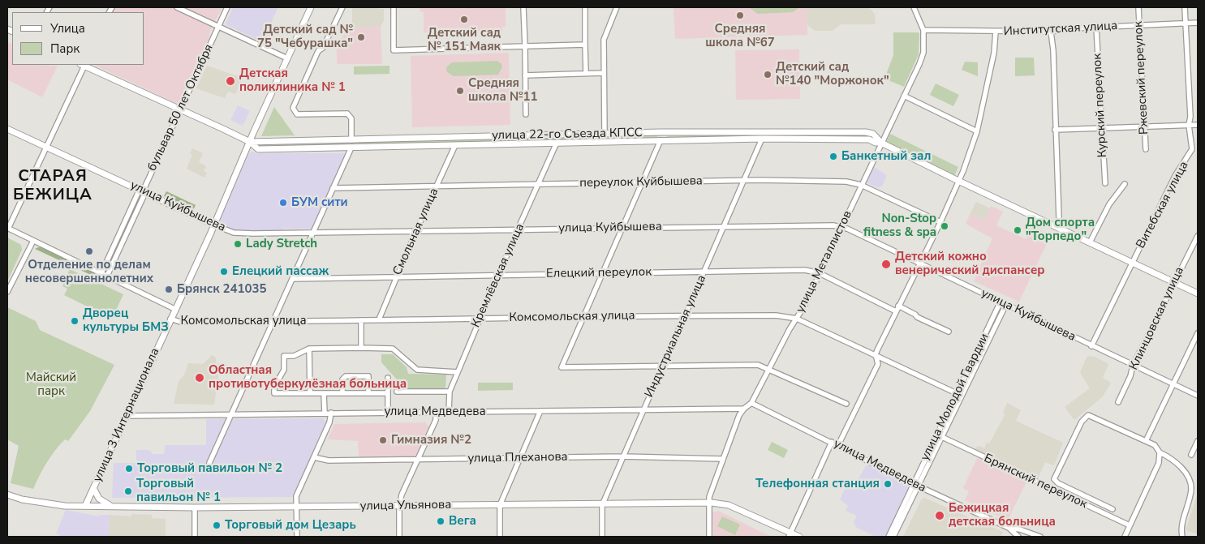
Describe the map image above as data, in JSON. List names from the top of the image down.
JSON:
{
  "streets": {
    "main road": [
      "улица 22-го Съезда КПСС",
      "улица Куйбышева",
      "улица 3 Интернационала",
      "улица Ульянова"
    ],
    "street": [
      "Институтская улица",
      "Ржевский переулок",
      "Курский переулок",
      "бульвар 50 лет Октября",
      "переулок Куйбышева",
      "Витебская улица",
      "Смольная улица",
      "улица Металлистов",
      "Елецкий переулок",
      "Кремлёвская улица",
      "Комсомольская улица",
      "Клинцовская улица",
      "Индустриальная улица",
      "улица Молодой Гвардии",
      "улица Медведева",
      "улица Плеханова",
      "Брянский переулок"
    ]
  },
  "crossings": [
    ["Институтская улица", "Ржевский переулок"],
    ["Институтская улица", "Курский переулок"],
    ["Институтская улица", "Витебская улица"],
    ["Институтская улица", "улица Металлистов"],
    ["бульвар 50 лет Октября", "улица 22-го Съезда КПСС"],
    ["бульвар 50 лет Октября", "улица Куйбышева"],
    ["бульвар 50 лет Октября", "Комсомольская улица"],
    ["улица 22-го Съезда КПСС", "Витебская улица"],
    ["улица 22-го Съезда КПСС", "Смольная улица"],
    ["улица 22-го Съезда КПСС", "улица Металлистов"],
    ["улица 22-го Съезда КПСС", "Кремлёвская улица"],
    ["улица 22-го Съезда КПСС", "Клинцовская улица"],
    ["улица 22-го Съезда КПСС", "Индустриальная улица"],
    ["улица 22-го Съезда КПСС", "улица 3 Интернационала"],
    ["переулок Куйбышева", "Смольная улица"],
    ["переулок Куйбышева", "улица Металлистов"],
    ["переулок Куйбышева", "Кремлёвская улица"],
    ["переулок Куйбышева", "Индустриальная улица"],
    ["Витебская улица", "улица Куйбышева"],
    ["улица Куйбышева", "Смольная улица"],
    ["улица Куйбышева", "улица Металлистов"],
    ["улица Куйбышева", "Кремлёвская улица"],
    ["улица Куйбышева", "Клинцовская улица"],
    ["улица Куйбышева", "Индустриальная улица"],
    ["улица Куйбышева", "улица Молодой Гвардии"],
    ["улица Куйбышева", "улица 3 Интернационала"],
    ["Смольная улица", "Елецкий переулок"],
    ["Смольная улица", "Комсомольская улица"],
    ["улица Металлистов", "Елецкий переулок"],
    ["улица Металлистов", "Комсомольская улица"],
    ["улица Металлистов", "улица Медведева"],
    ["улица Металлистов", "улица Плеханова"],
    ["улица Металлистов", "улица Ульянова"],
    ["Елецкий переулок", "Кремлёвская улица"],
    ["Елецкий переулок", "Индустриальная улица"],
    ["Кремлёвская улица", "Комсомольская улица"],
    ["Кремлёвская улица", "улица Медведева"],
    ["Комсомольская улица", "Индустриальная улица"],
    ["Комсомольская улица", "улица Молодой Гвардии"],
    ["Комсомольская улица", "улица 3 Интернационала"],
    ["Индустриальная улица", "улица Медведева"],
    ["Индустриальная улица", "улица Плеханова"],
    ["Индустриальная улица", "улица Ульянова"],
    ["улица Молодой Гвардии", "улица Медведева"],
    ["улица Молодой Гвардии", "Брянский переулок"],
    ["улица Медведева", "улица 3 Интернационала"],
    ["улица 3 Интернационала", "улица Ульянова"]
  ],
  "districts": ["CТАРАЯ БЕЖИЦА"],
  "parks": ["Майский парк"],
  "places": [
    "Средняя школа №67",
    "Детский сад № 151 Маяк",
    "Детский сад № 75 \"Чебурашка\"",
    "Детский сад №140 \"Моржонок\"",
    "Детская поликлиника № 1",
    "Средняя школа №11",
    "Банкетный зал",
    "БУМ сити",
    "Non-Stop fitness & spa",
    "Дом спорта \"Торпедо\"",
    "Lady Stretch",
    "Отделение по делам несовершеннолетних",
    "Детский кожно венерический диспансер",
    "Елецкий пассаж",
    "Брянск 241035",
    "Дворец культуры БМЗ",
    "Областная противотуберкулёзная больница",
    "Гимназия №2",
    "Торговый павильон № 2",
    "Телефонная станция",
    "Торговый павильон № 1",
    "Бежицкая детская больница",
    "Вега",
    "Торговый дом Цезарь"
  ],
  "legend": ["Улица", "Парк"]
}
